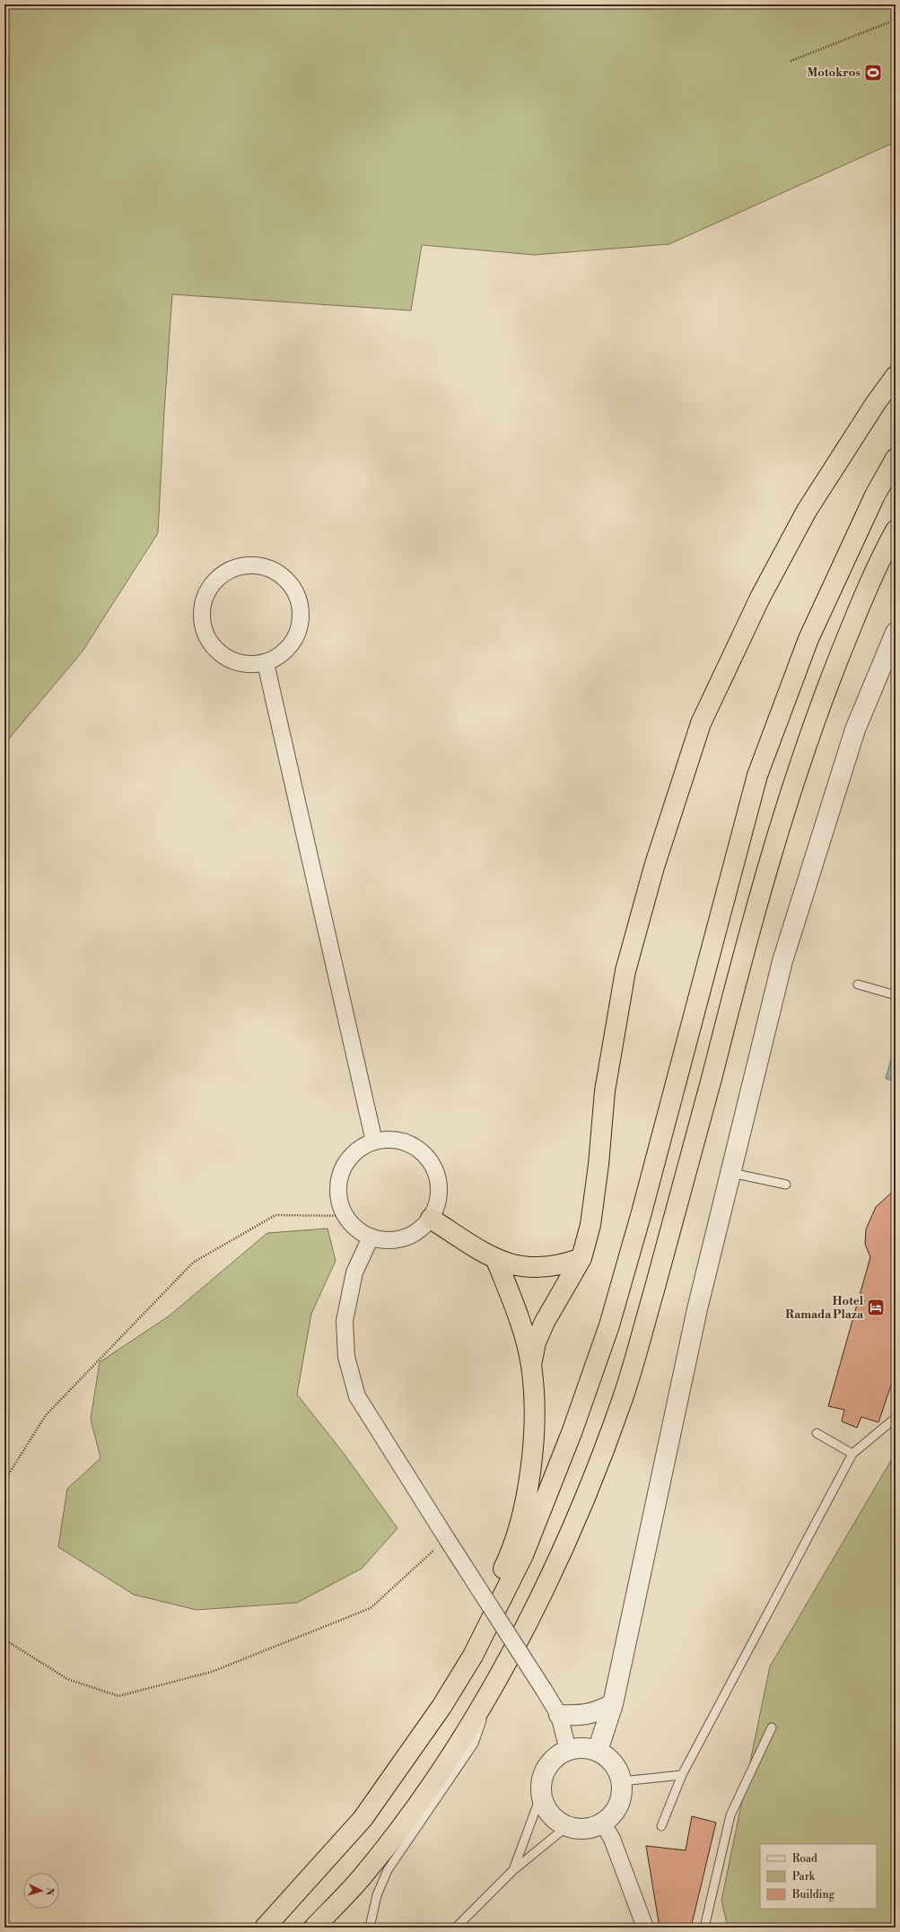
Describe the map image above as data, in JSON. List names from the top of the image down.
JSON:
{
  "places": {
    "sports": ["Motokros"],
    "hotel": ["Hotel Ramada Plaza"]
  },
  "legend": ["Road", "Park", "Building"],
  "north": "right"
}
